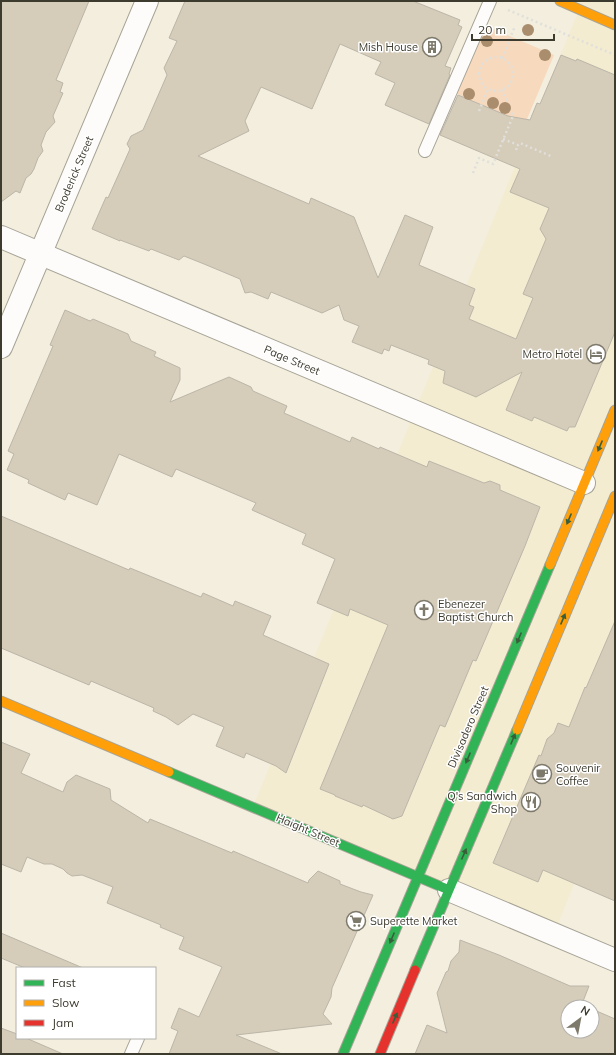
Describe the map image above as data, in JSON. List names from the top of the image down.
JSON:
{
  "streets": {
    "main road": ["Divisadero Street", "Haight Street"],
    "street": ["Broderick Street", "Page Street"]
  },
  "crossings": [
    ["Broderick Street", "Page Street"],
    ["Page Street", "Divisadero Street"],
    ["Divisadero Street", "Haight Street"]
  ],
  "places": {
    "building": ["Mish House"],
    "hotel": ["Metro Hotel"],
    "church": ["Ebenezer Baptist Church"],
    "cafe": ["Souvenir Coffee"],
    "restaurant": ["Q's Sandwich Shop"],
    "supermarket": ["Superette Market"]
  },
  "legend": ["Fast", "Slow", "Jam"],
  "scale_bar": "20 m",
  "north": "top right"
}
